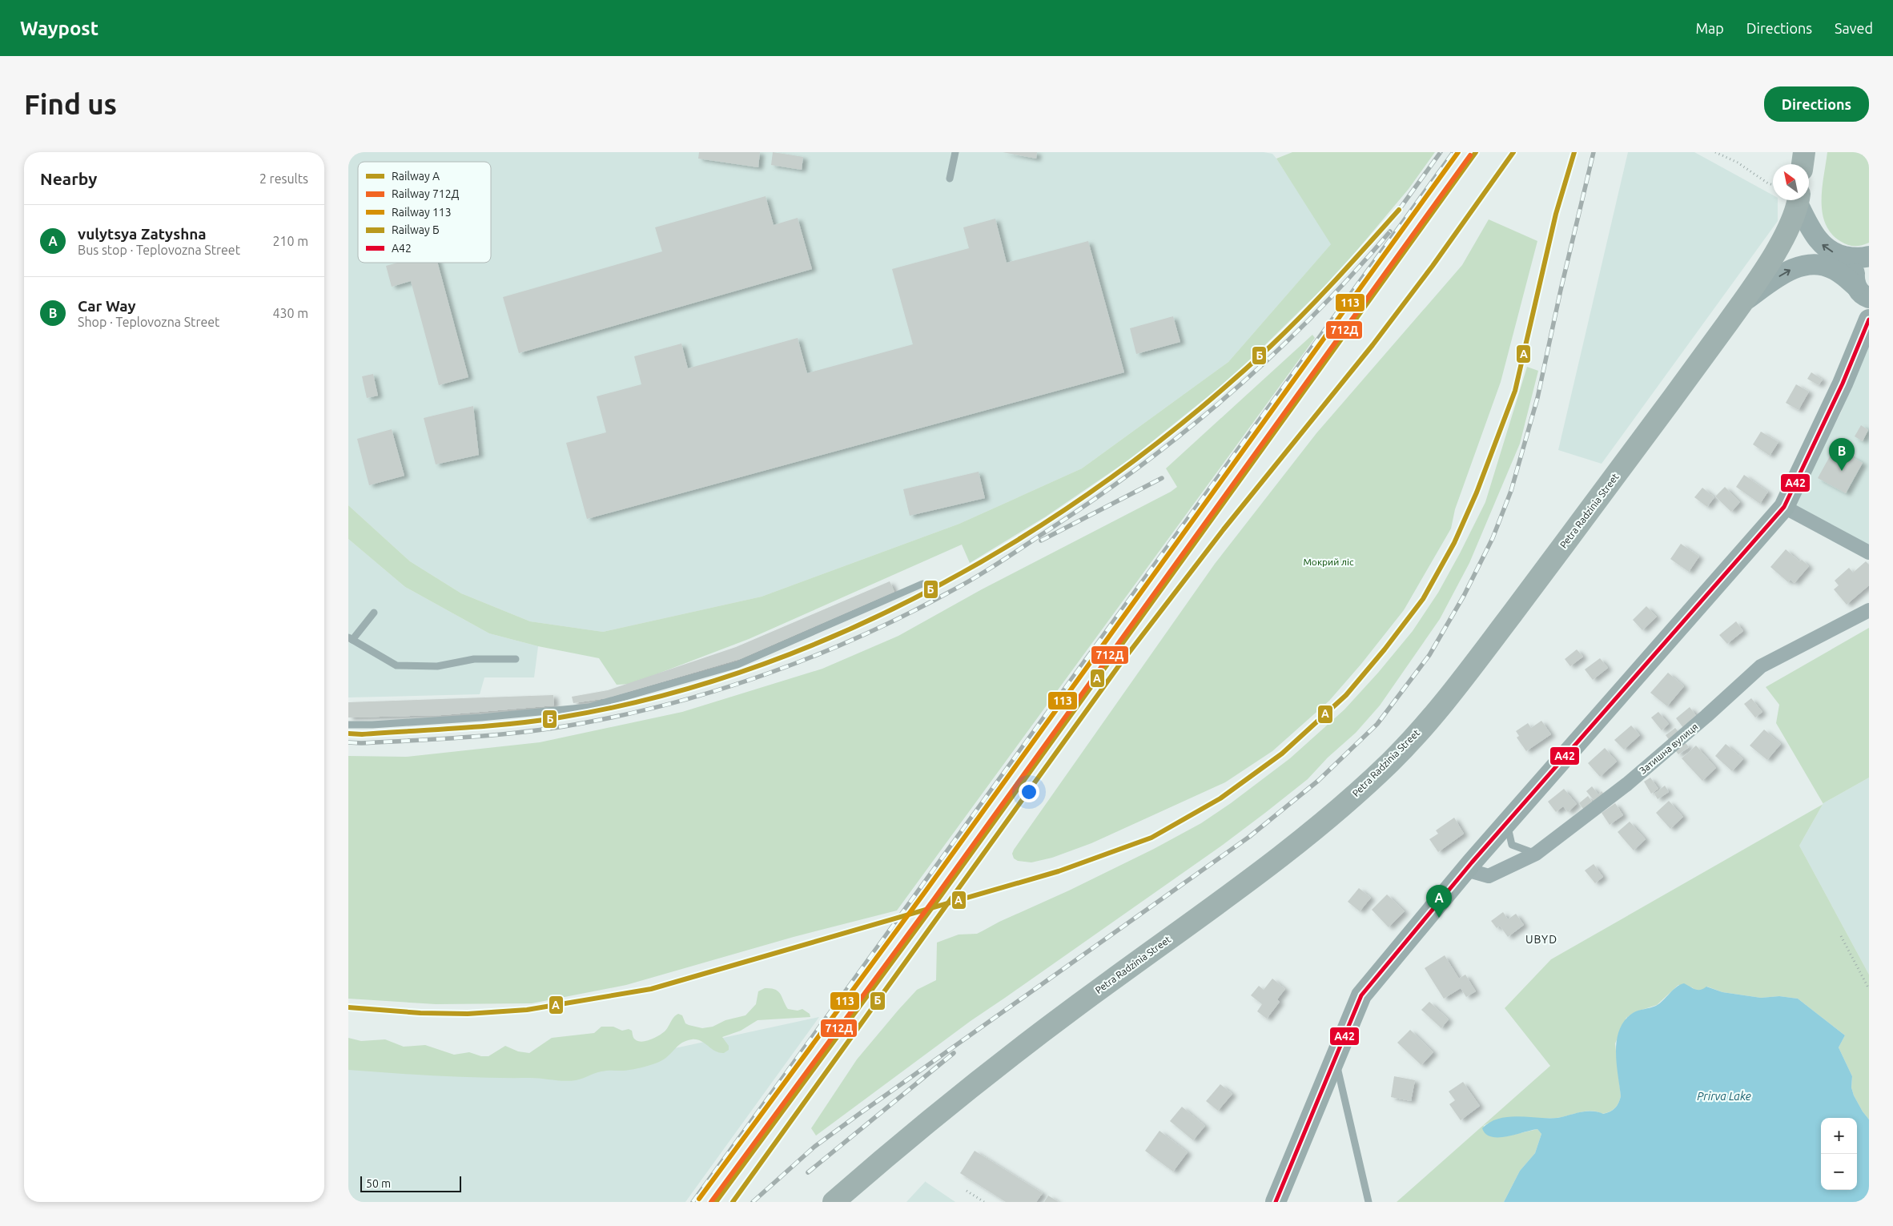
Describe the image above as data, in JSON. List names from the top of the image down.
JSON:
{
  "streets": {
    "main road": ["Petra Radzinia Street"],
    "street": ["Затишна вулиця"]
  },
  "districts": ["UBYD"],
  "water": ["Prirva Lake"],
  "parks": ["Мокрий ліс"],
  "lines": [
    "rail line A",
    "rail line 113",
    "rail line Б",
    "rail line 712Д",
    "transit line А42"
  ],
  "legend": [
    "Railway A",
    "Railway 712Д",
    "Railway 113",
    "Railway Б",
    "А42"
  ],
  "scale_bar": "50 m",
  "north": "top left",
  "page": {
    "header": "Waypost",
    "nav": ["Map", "Directions", "Saved"],
    "buttons": "Directions",
    "title": "Find us",
    "heading": ["Nearby", "2 results"],
    "list": [
      {
        "mark": "A",
        "name": "vulytsya Zatyshna",
        "note": "Bus stop · Teplovozna Street",
        "value": "210 m"
      },
      {
        "mark": "B",
        "name": "Car Way",
        "note": "Shop · Teplovozna Street",
        "value": "430 m"
      }
    ],
    "pins": ["B", "A"],
    "map_buttons": ["+", "−"],
    "scale": "50 m"
  }
}
